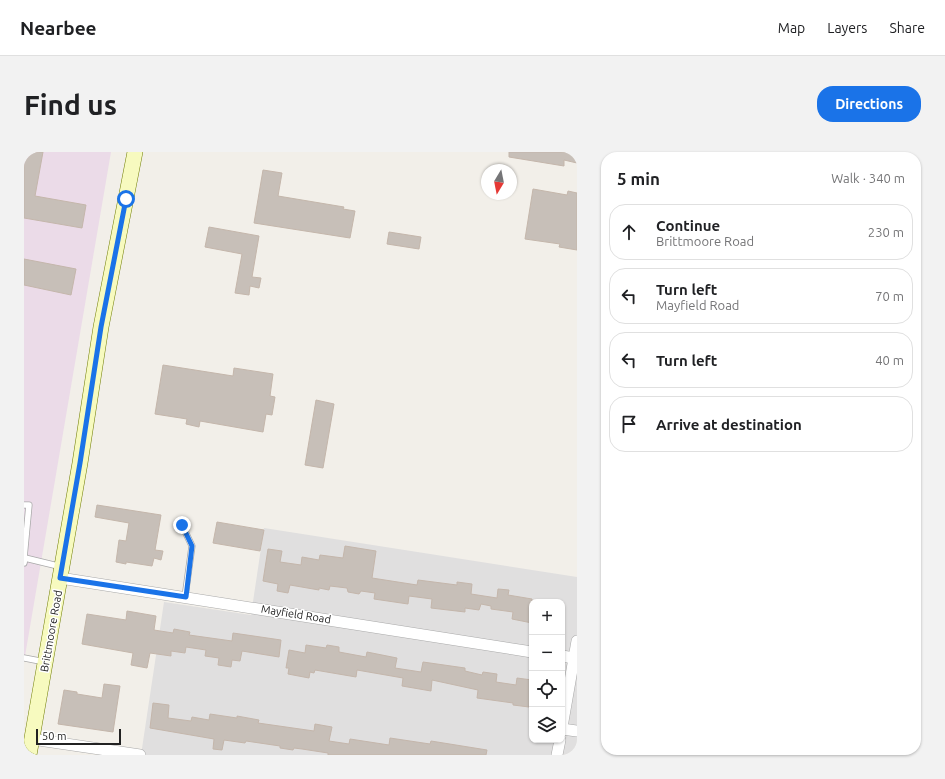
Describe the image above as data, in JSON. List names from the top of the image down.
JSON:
{
  "streets": {
    "main road": ["Brittmoore Road"],
    "street": ["Mayfield Road"]
  },
  "crossings": [
    ["Mayfield Road", "Brittmoore Road"]
  ],
  "scale_bar": "50 m",
  "north": "bottom",
  "page": {
    "header": "Nearbee",
    "nav": ["Map", "Layers", "Share"],
    "buttons": "Directions",
    "title": "Find us",
    "heading": ["5 min", "Walk · 340 m"],
    "list": [
      ["Continue", "Brittmoore Road", "230 m"],
      ["Turn left", "Mayfield Road", "70 m"],
      ["Turn left", "40 m"],
      "Arrive at destination"
    ],
    "map_buttons": ["+", "−"],
    "scale": "50 m"
  }
}
